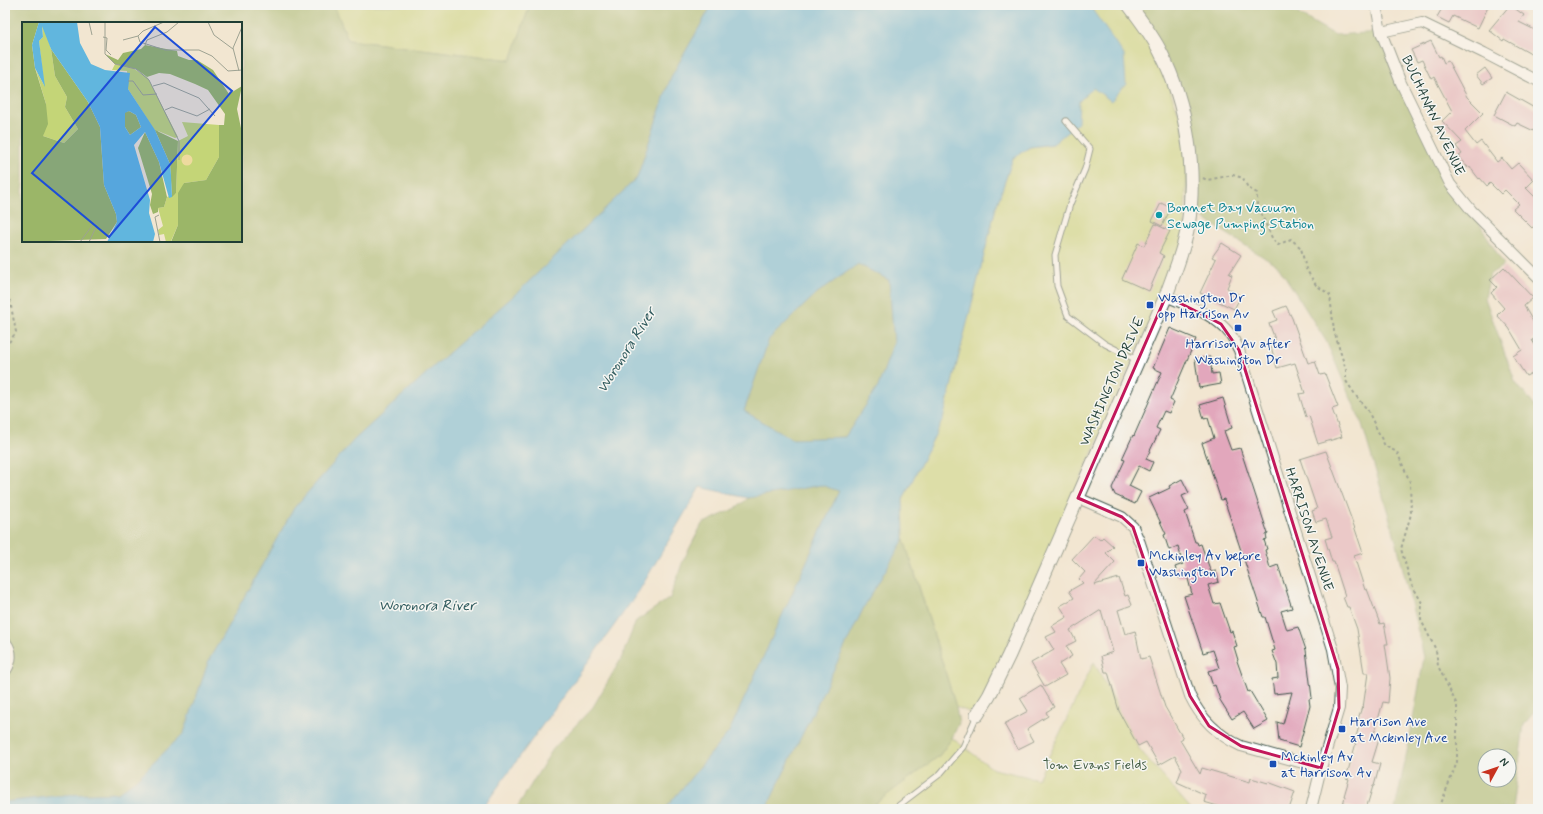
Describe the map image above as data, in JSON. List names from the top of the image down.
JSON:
{
  "streets": {
    "street": ["BUCHANAN AVENUE", "WASHINGTON DRIVE", "HARRISON AVENUE"]
  },
  "crossings": [
    ["WASHINGTON DRIVE", "HARRISON AVENUE"]
  ],
  "water": ["Woronora River"],
  "parks": ["Tom Evans Fields"],
  "places": {
    "other": ["Bonnet Bay Vacuum Sewage Pumping Station"],
    "transit": [
      "Washington Dr opp Harrison Av",
      "Harrison Av after Washington Dr",
      "Mckinley Av before Washington Dr",
      "Harrison Ave at Mckinley Ave",
      "Mckinley Av at Harrison Av"
    ]
  },
  "north": "top right"
}
